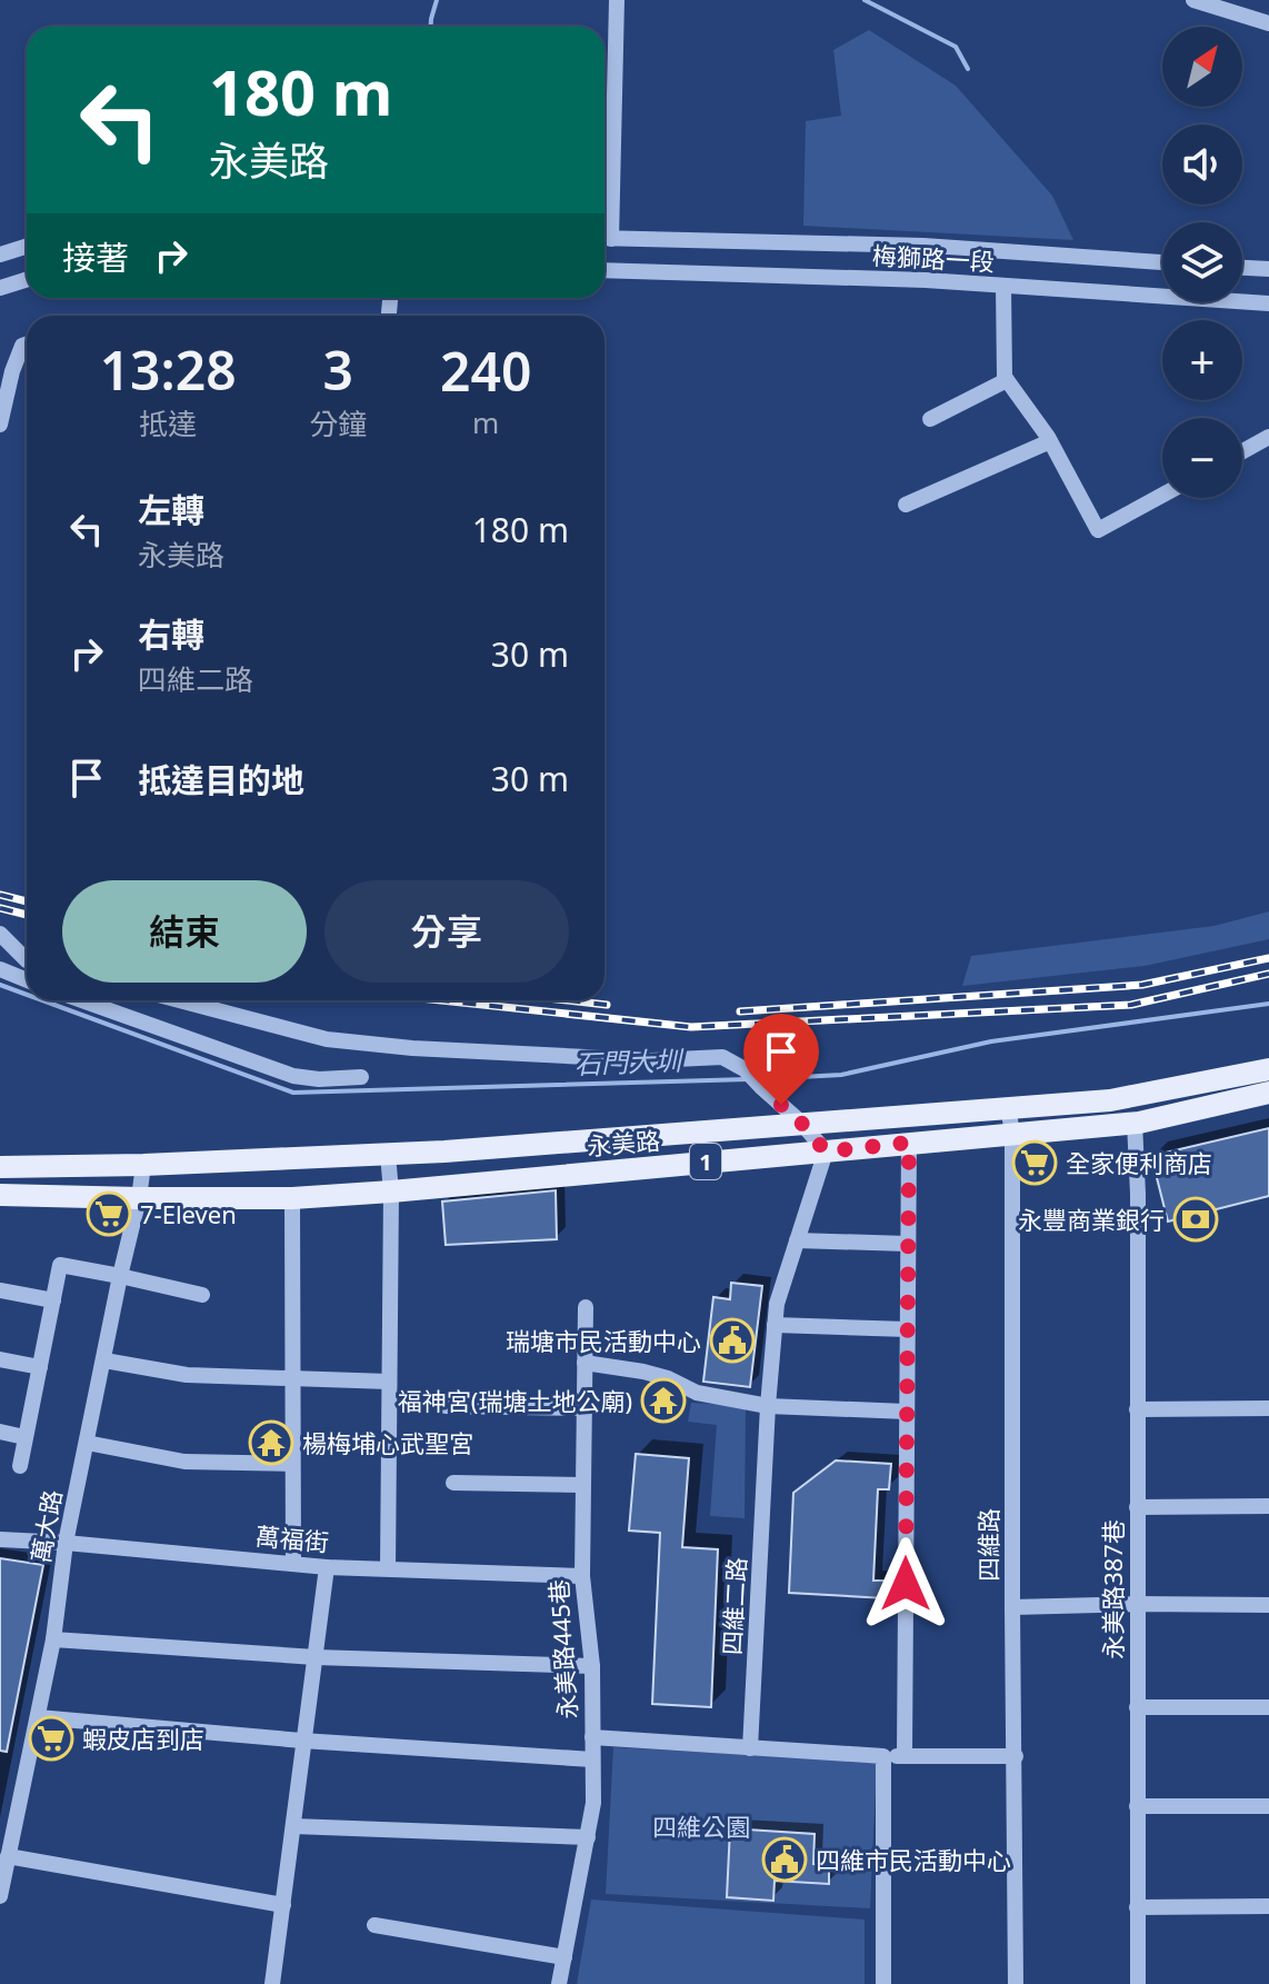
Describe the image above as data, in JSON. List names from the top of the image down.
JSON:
{
  "streets": {
    "main road": ["永美路", "1"],
    "street": [
      "梅獅路一段",
      "萬大路",
      "萬福街",
      "四維路",
      "永美路387巷",
      "四維二路",
      "永美路445巷"
    ]
  },
  "crossings": [
    ["永美路", "1"],
    ["永美路", "萬大路"],
    ["永美路", "四維路"],
    ["永美路", "永美路387巷"],
    ["永美路", "四維二路"],
    ["1", "萬大路"],
    ["萬大路", "萬福街"],
    ["萬福街", "永美路445巷"]
  ],
  "water": ["石門大圳"],
  "parks": ["四維公園"],
  "places": {
    "supermarket": ["全家便利商店", "7-Eleven", "蝦皮店到店"],
    "bank": ["永豐商業銀行"],
    "public building": ["瑞塘市民活動中心", "四維市民活動中心"],
    "temple": ["福神宮(瑞塘土地公廟)", "楊梅埔心武聖宮"]
  },
  "north": "top right",
  "page": {
    "map_buttons": ["+", "−"],
    "turn": ["180 m", "永美路"],
    "then": "接著",
    "eta": [
      "13:28",
      "抵達",
      "3",
      "分鐘",
      "240",
      "m"
    ],
    "list": [
      {
        "name": "左轉",
        "note": "永美路",
        "value": "180 m"
      },
      {
        "name": "右轉",
        "note": "四維二路",
        "value": "30 m"
      },
      {
        "name": "抵達目的地",
        "value": "30 m"
      }
    ],
    "buttons": ["結束", "分享"]
  }
}
